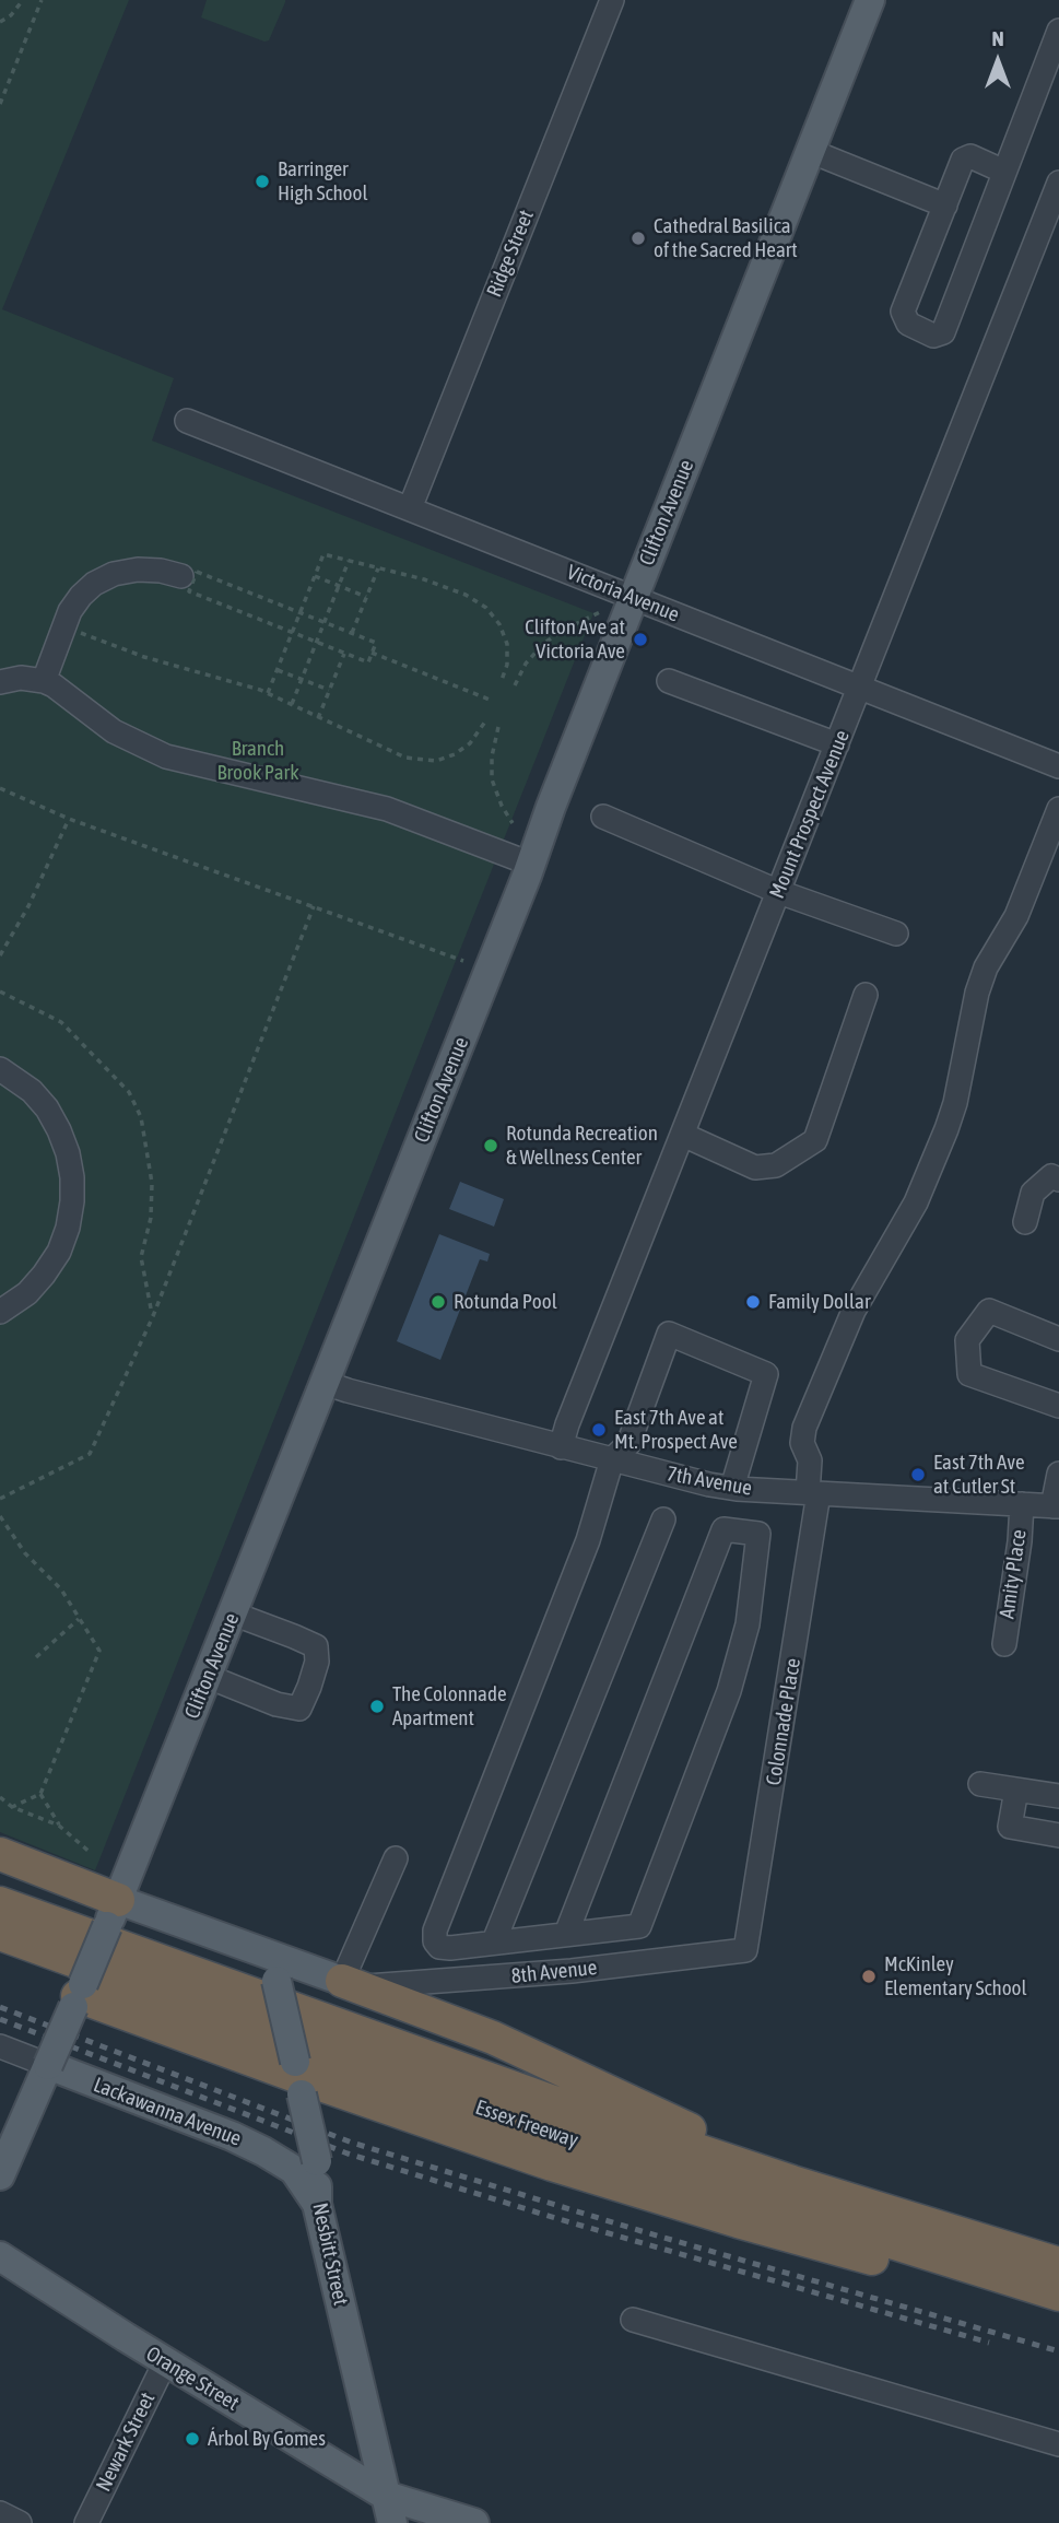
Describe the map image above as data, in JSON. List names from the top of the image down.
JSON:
{
  "streets": {
    "highway": ["Essex Freeway"],
    "main road": [
      "Clifton Avenue",
      "8th Avenue",
      "Lackawanna Avenue",
      "Nesbitt Street",
      "Orange Street"
    ],
    "street": [
      "Ridge Street",
      "Victoria Avenue",
      "Mount Prospect Avenue",
      "7th Avenue",
      "Amity Place",
      "Colonnade Place",
      "Newark Street"
    ]
  },
  "crossings": [
    ["Ridge Street", "Victoria Avenue"],
    ["Clifton Avenue", "Victoria Avenue"],
    ["Clifton Avenue", "7th Avenue"],
    ["Clifton Avenue", "8th Avenue"],
    ["Clifton Avenue", "Lackawanna Avenue"],
    ["Victoria Avenue", "Mount Prospect Avenue"],
    ["Mount Prospect Avenue", "7th Avenue"],
    ["7th Avenue", "Amity Place"],
    ["7th Avenue", "Colonnade Place"],
    ["Colonnade Place", "8th Avenue"],
    ["8th Avenue", "Nesbitt Street"],
    ["Lackawanna Avenue", "Nesbitt Street"],
    ["Nesbitt Street", "Orange Street"],
    ["Orange Street", "Newark Street"]
  ],
  "parks": ["Branch Brook Park"],
  "places": [
    "Barringer High School",
    "Cathedral Basilica of the Sacred Heart",
    "Clifton Ave at Victoria Ave",
    "Rotunda Recreation & Wellness Center",
    "Rotunda Pool",
    "Family Dollar",
    "East 7th Ave at Mt. Prospect Ave",
    "East 7th Ave at Cutler St",
    "The Colonnade Apartment",
    "McKinley Elementary School",
    "Árbol By Gomes"
  ],
  "north": "top"
}
